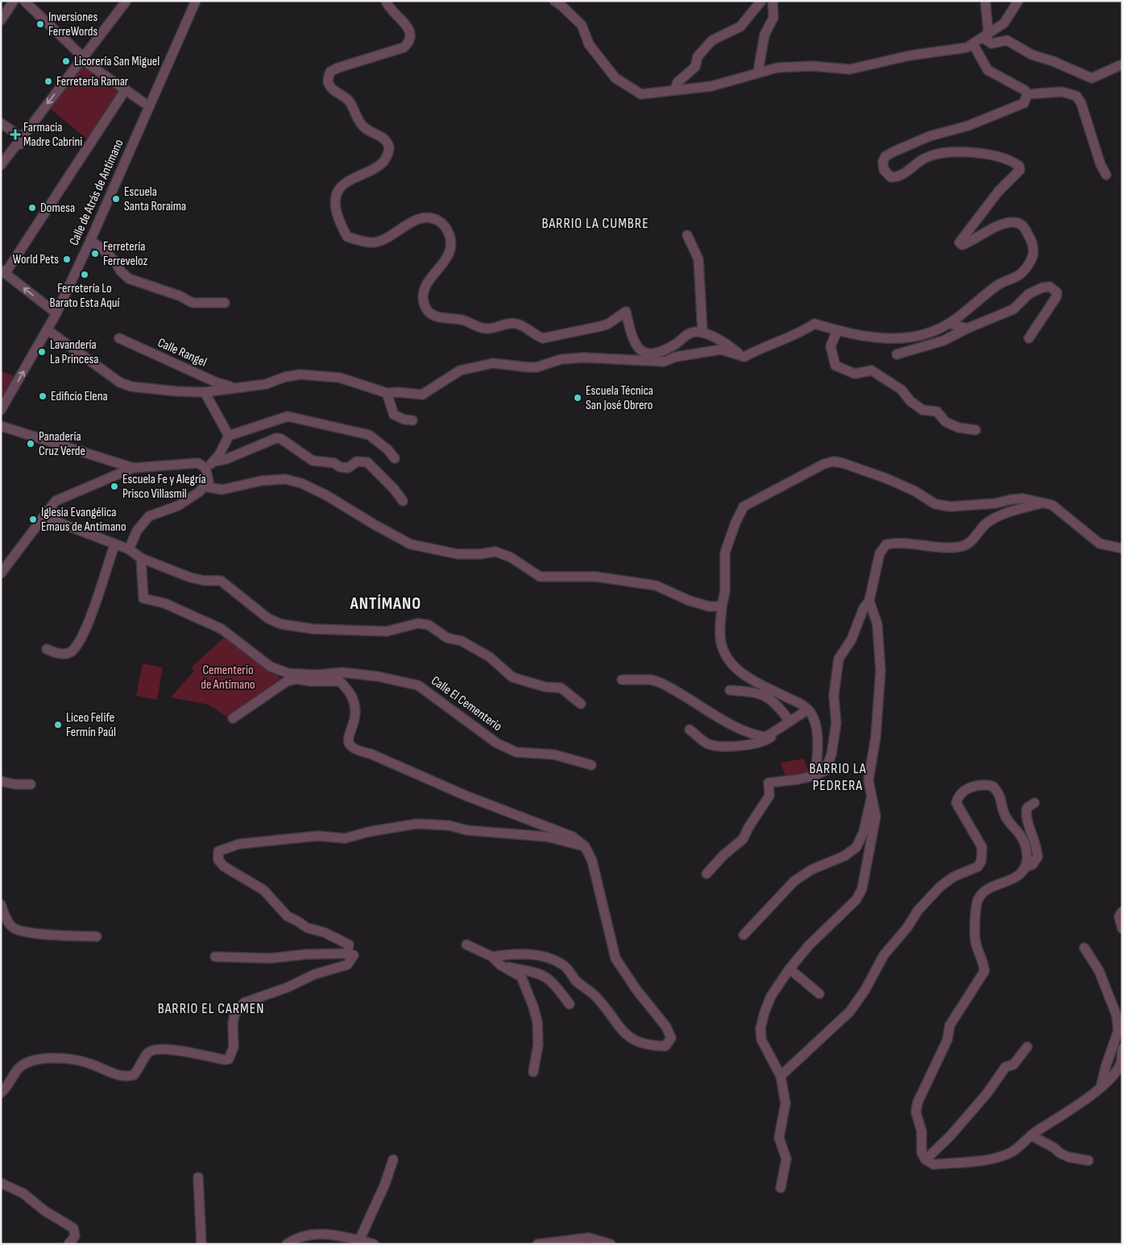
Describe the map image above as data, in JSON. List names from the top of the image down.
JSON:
{
  "streets": {
    "street": ["Calle de Atrás de Antímano", "Calle Rangel", "Calle El Cementerio"]
  },
  "districts": [
    "BARRIO LA CUMBRE",
    "ANTÍMANO",
    "BARRIO LA PEDRERA",
    "BARRIO EL CARMEN"
  ],
  "parks": ["Cementerio de Antímano"],
  "places": {
    "other": [
      "Inversiones FerreWords",
      "Licorería San Miguel",
      "Ferretería Ramar",
      "Escuela Santa Roraima",
      "Domesa",
      "Ferretería Ferreveloz",
      "World Pets",
      "Ferretería Lo Barato Esta Aquí",
      "Lavandería La Princesa",
      "Edificio Elena",
      "Escuela Técnica San José Obrero",
      "Panadería Cruz Verde",
      "Escuela Fe y Alegría Prisco Villasmil",
      "Iglesia Evangélica Emaus de Antimano",
      "Liceo Felife Fermín Paúl"
    ],
    "health": ["Farmacia Madre Cabrini"]
  }
}
